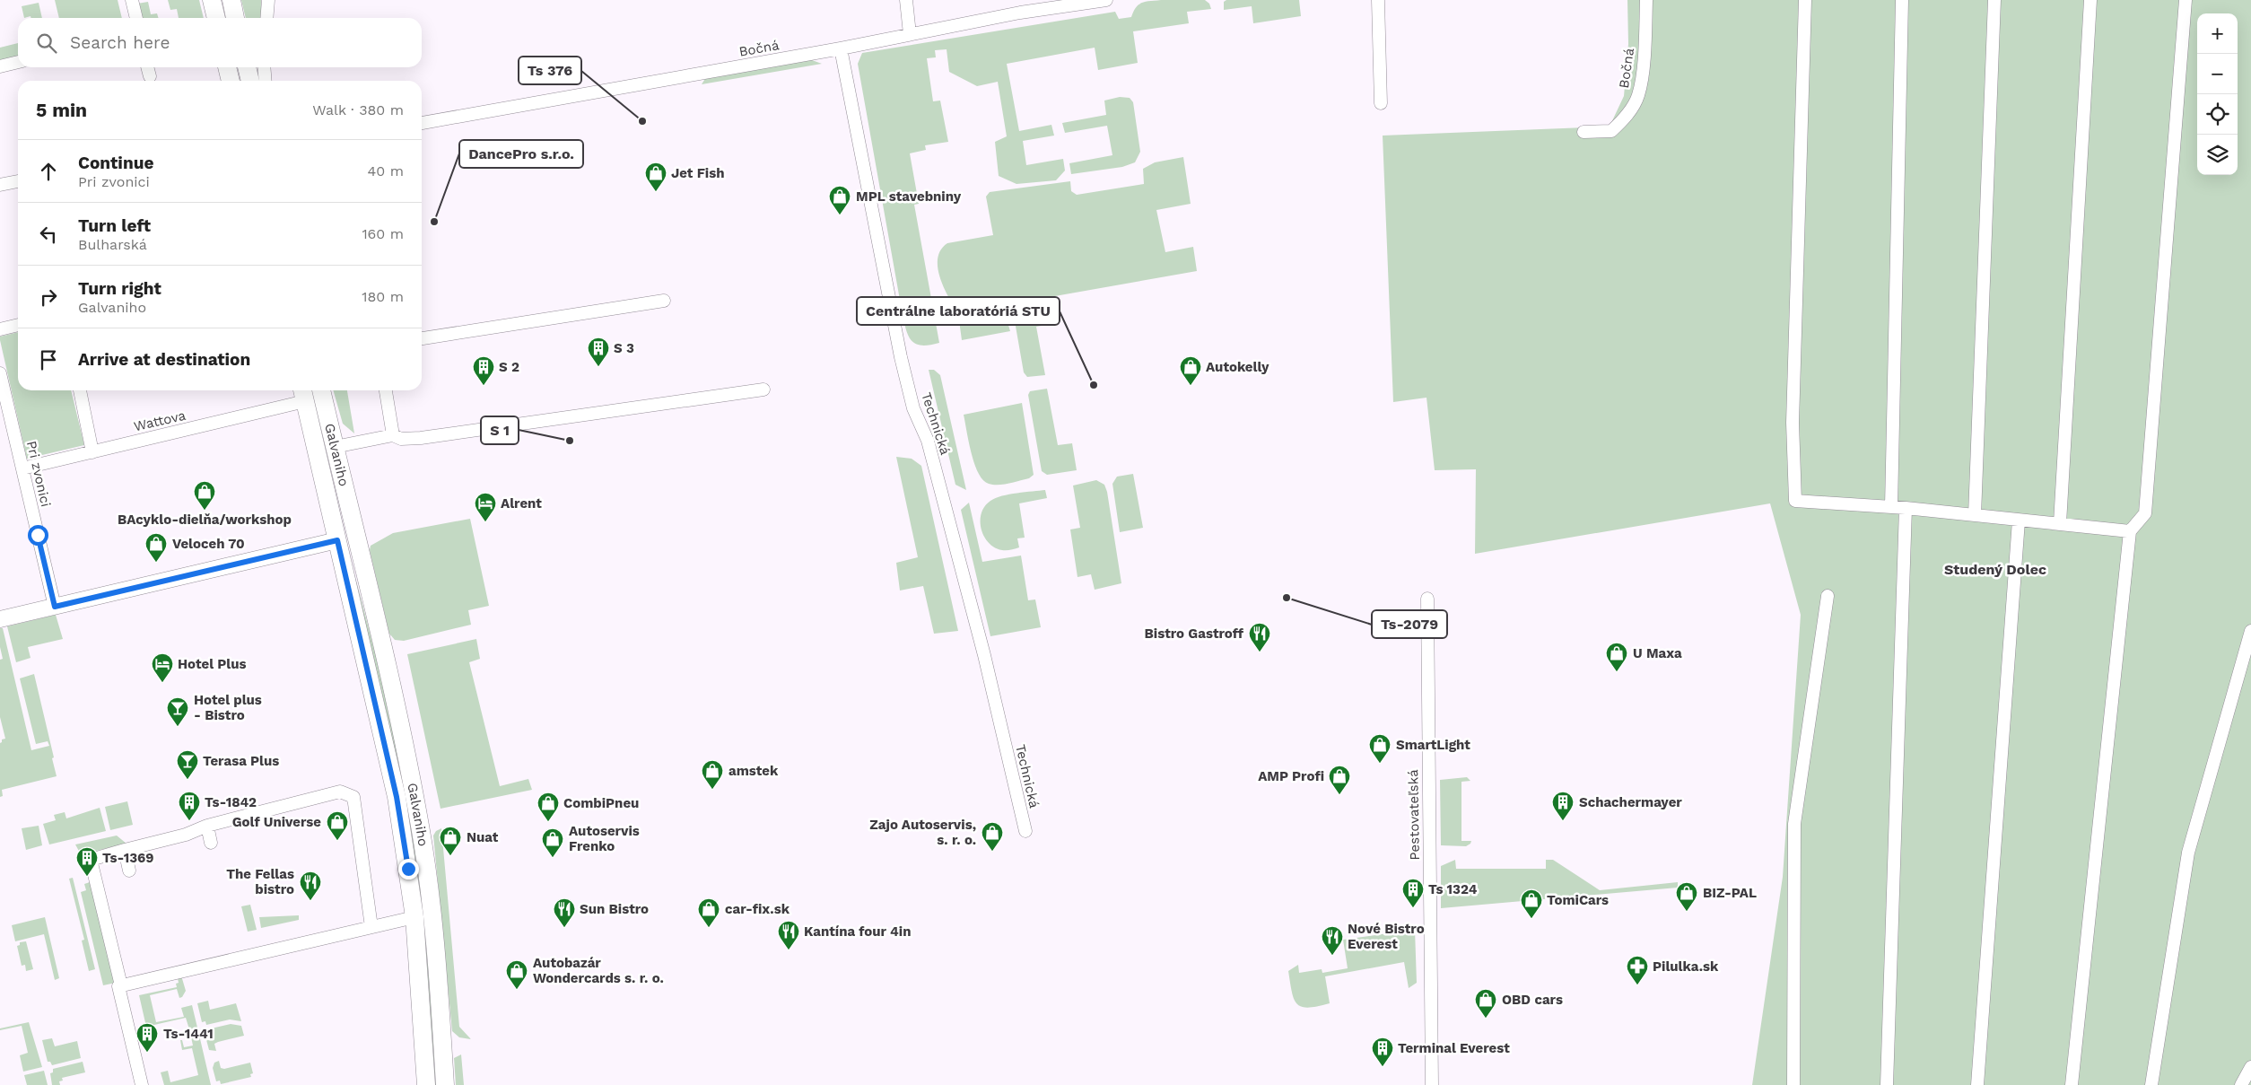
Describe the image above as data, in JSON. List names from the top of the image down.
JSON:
{
  "streets": {
    "main road": ["Galvaniho"],
    "street": [
      "Bočná",
      "Wattova",
      "Technická",
      "Pri zvonici",
      "Pestovateľská"
    ]
  },
  "crossings": [
    ["Bočná", "Technická"],
    ["Wattova", "Galvaniho"],
    ["Wattova", "Pri zvonici"]
  ],
  "districts": ["Studený Dolec"],
  "places": {
    "other": [
      "Ts 376",
      "DancePro s.r.o.",
      "Centrálne laboratóriá STU",
      "S 1",
      "Ts-2079"
    ],
    "shop": [
      "Jet Fish",
      "MPL stavebniny",
      "Autokelly",
      "BAcyklo-dielňa/workshop",
      "Veloceh 70",
      "U Maxa",
      "SmartLight",
      "amstek",
      "AMP Profi",
      "CombiPneu",
      "Golf Universe",
      "Zajo Autoservis, s. r. o.",
      "Nuat",
      "Autoservis Frenko",
      "BIZ-PAL",
      "TomiCars",
      "car-fix.sk",
      "Autobazár Wondercards s. r. o.",
      "OBD cars"
    ],
    "building": [
      "S 3",
      "S 2",
      "Ts-1842",
      "Schachermayer",
      "Ts-1369",
      "Ts 1324",
      "Ts-1441",
      "Terminal Everest"
    ],
    "hotel": ["Alrent", "Hotel Plus"],
    "restaurant": [
      "Bistro Gastroff",
      "The Fellas bistro",
      "Sun Bistro",
      "Kantína four 4in",
      "Nové Bistro Everest"
    ],
    "bar": ["Hotel plus - Bistro", "Terasa Plus"],
    "pharmacy": ["Pilulka.sk"]
  },
  "page": {
    "map_buttons": ["+", "−"],
    "search": "Search here",
    "heading": ["5 min", "Walk · 380 m"],
    "list": [
      ["Continue", "Pri zvonici", "40 m"],
      ["Turn left", "Bulharská", "160 m"],
      ["Turn right", "Galvaniho", "180 m"],
      "Arrive at destination"
    ]
  }
}
